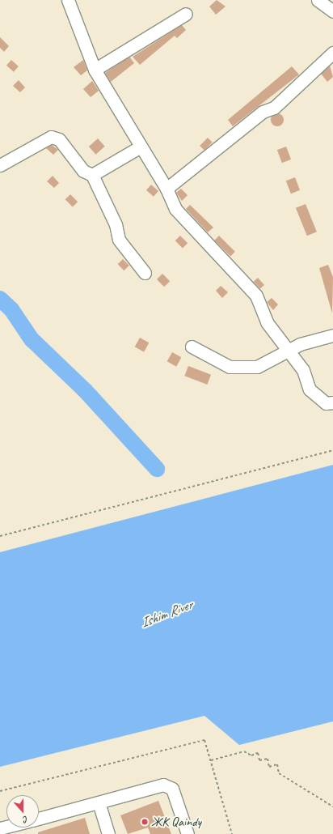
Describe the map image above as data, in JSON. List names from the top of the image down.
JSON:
{
  "water": ["Ishim River"],
  "places": ["ЖК Qaindy"],
  "north": "bottom"
}
